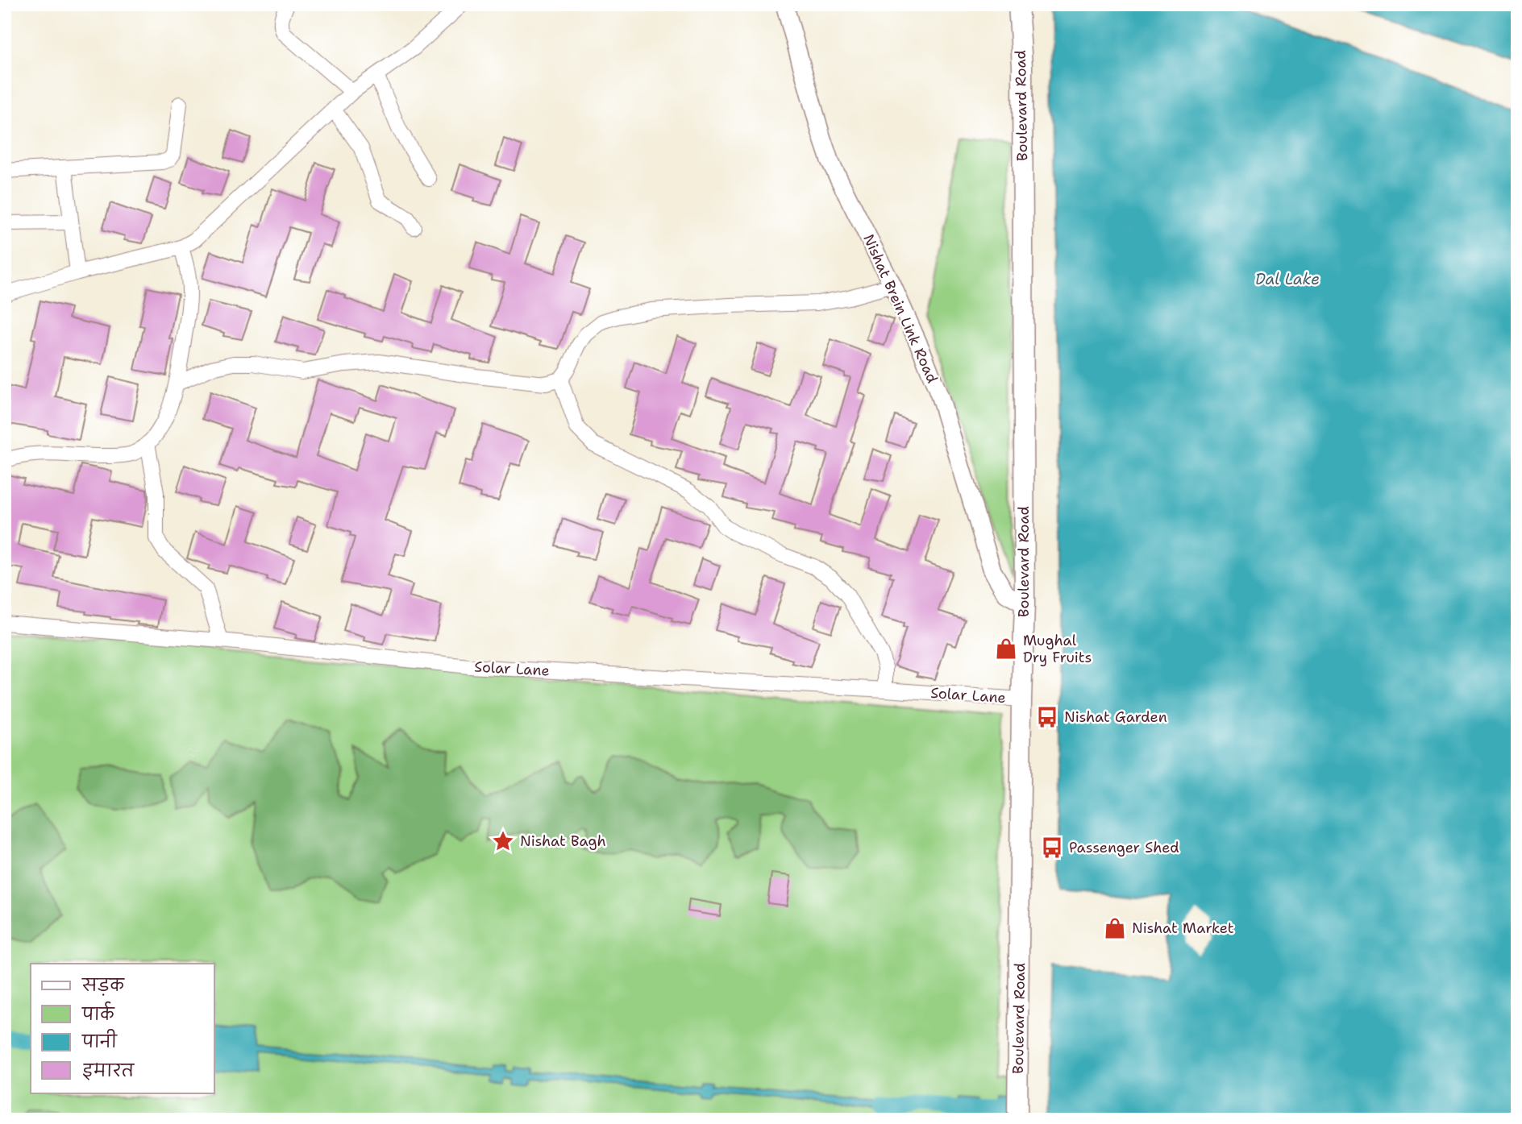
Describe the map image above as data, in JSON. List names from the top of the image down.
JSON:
{
  "streets": {
    "main road": ["Boulevard Road"],
    "street": ["Nishat Brein Link Road", "Solar Lane"]
  },
  "crossings": [
    ["Boulevard Road", "Nishat Brein Link Road"],
    ["Boulevard Road", "Solar Lane"]
  ],
  "water": ["Dal Lake"],
  "places": {
    "shop": ["Mughal Dry Fruits", "Nishat Market"],
    "bus stop": ["Nishat Garden", "Passenger Shed"],
    "place": ["Nishat Bagh"]
  },
  "legend": [
    "सड़क",
    "पार्क",
    "पानी",
    "इमारत"
  ]
}
